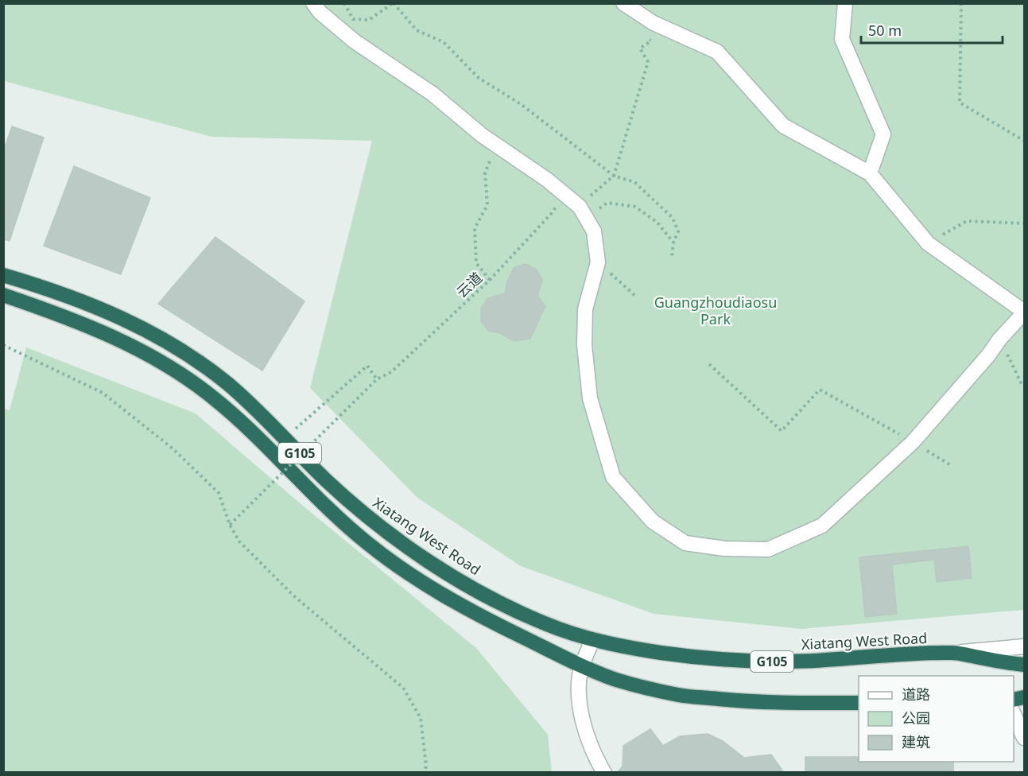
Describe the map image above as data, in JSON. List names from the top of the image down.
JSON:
{
  "streets": {
    "highway": ["G105", "Xiatang West Road"],
    "path": ["云道"]
  },
  "parks": ["Guangzhoudiaosu Park"],
  "legend": ["道路", "公园", "建筑"],
  "scale_bar": "50 m"
}
